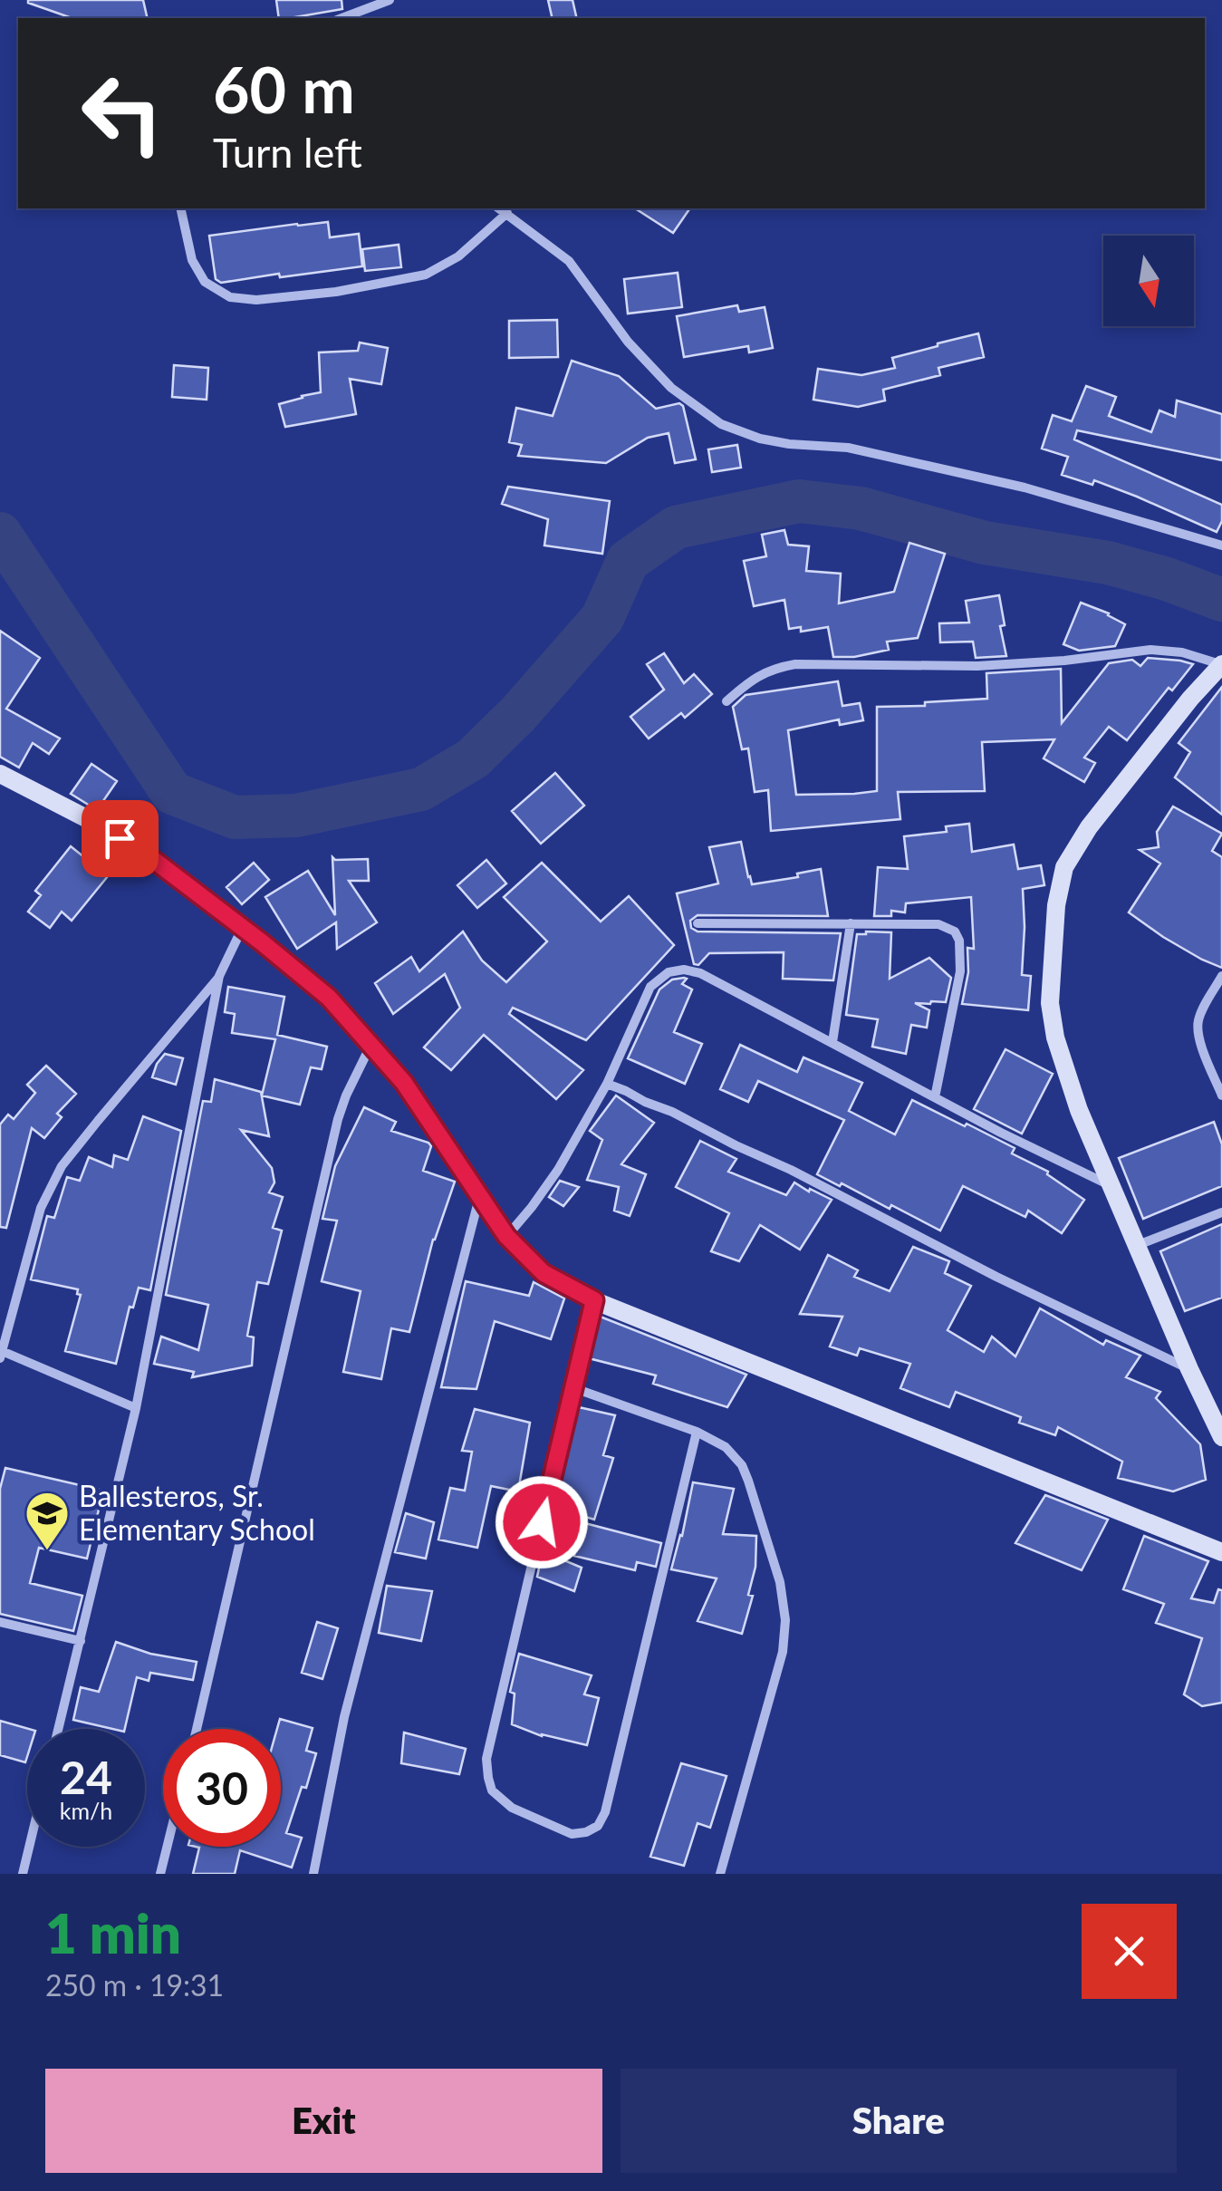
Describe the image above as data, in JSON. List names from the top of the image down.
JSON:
{
  "places": {
    "school or university": ["Ballesteros, Sr. Elementary School"]
  },
  "north": "bottom",
  "page": {
    "turn": ["60 m", "Turn left"],
    "speed": "24 km/h",
    "limit": "30",
    "heading": ["1 min", "250 m · 19:31"],
    "buttons": ["Exit", "Share"]
  }
}
